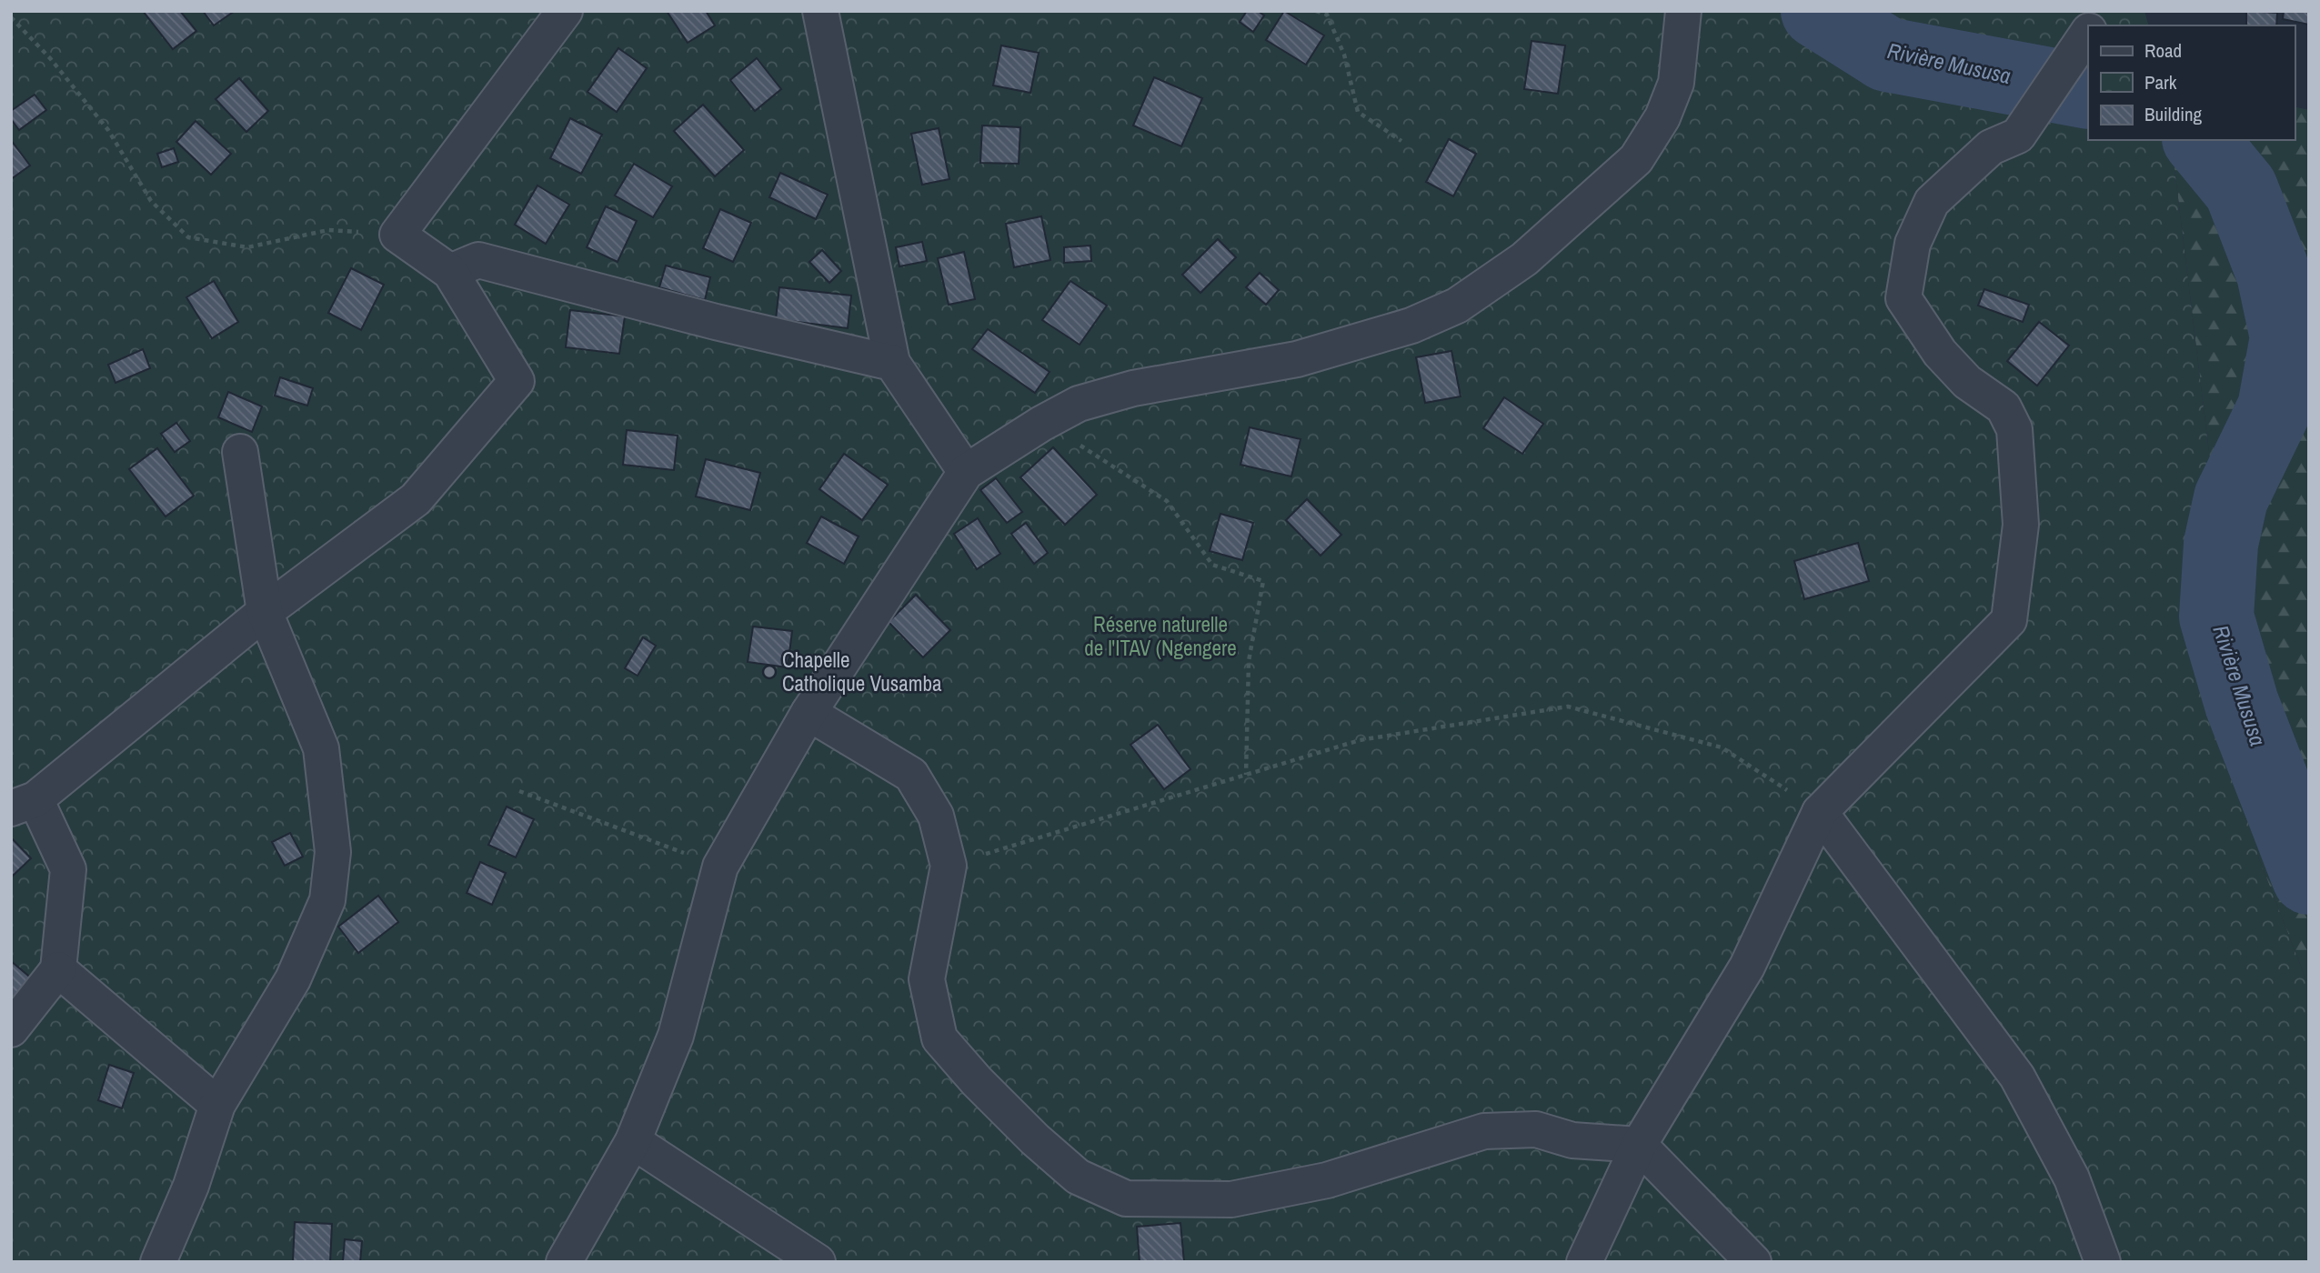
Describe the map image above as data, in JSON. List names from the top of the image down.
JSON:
{
  "water": ["Rivière Mususa"],
  "parks": ["Réserve naturelle de l'ITAV (Ngengere"],
  "places": ["Chapelle Catholique Vusamba"],
  "legend": ["Road", "Park", "Building"]
}
